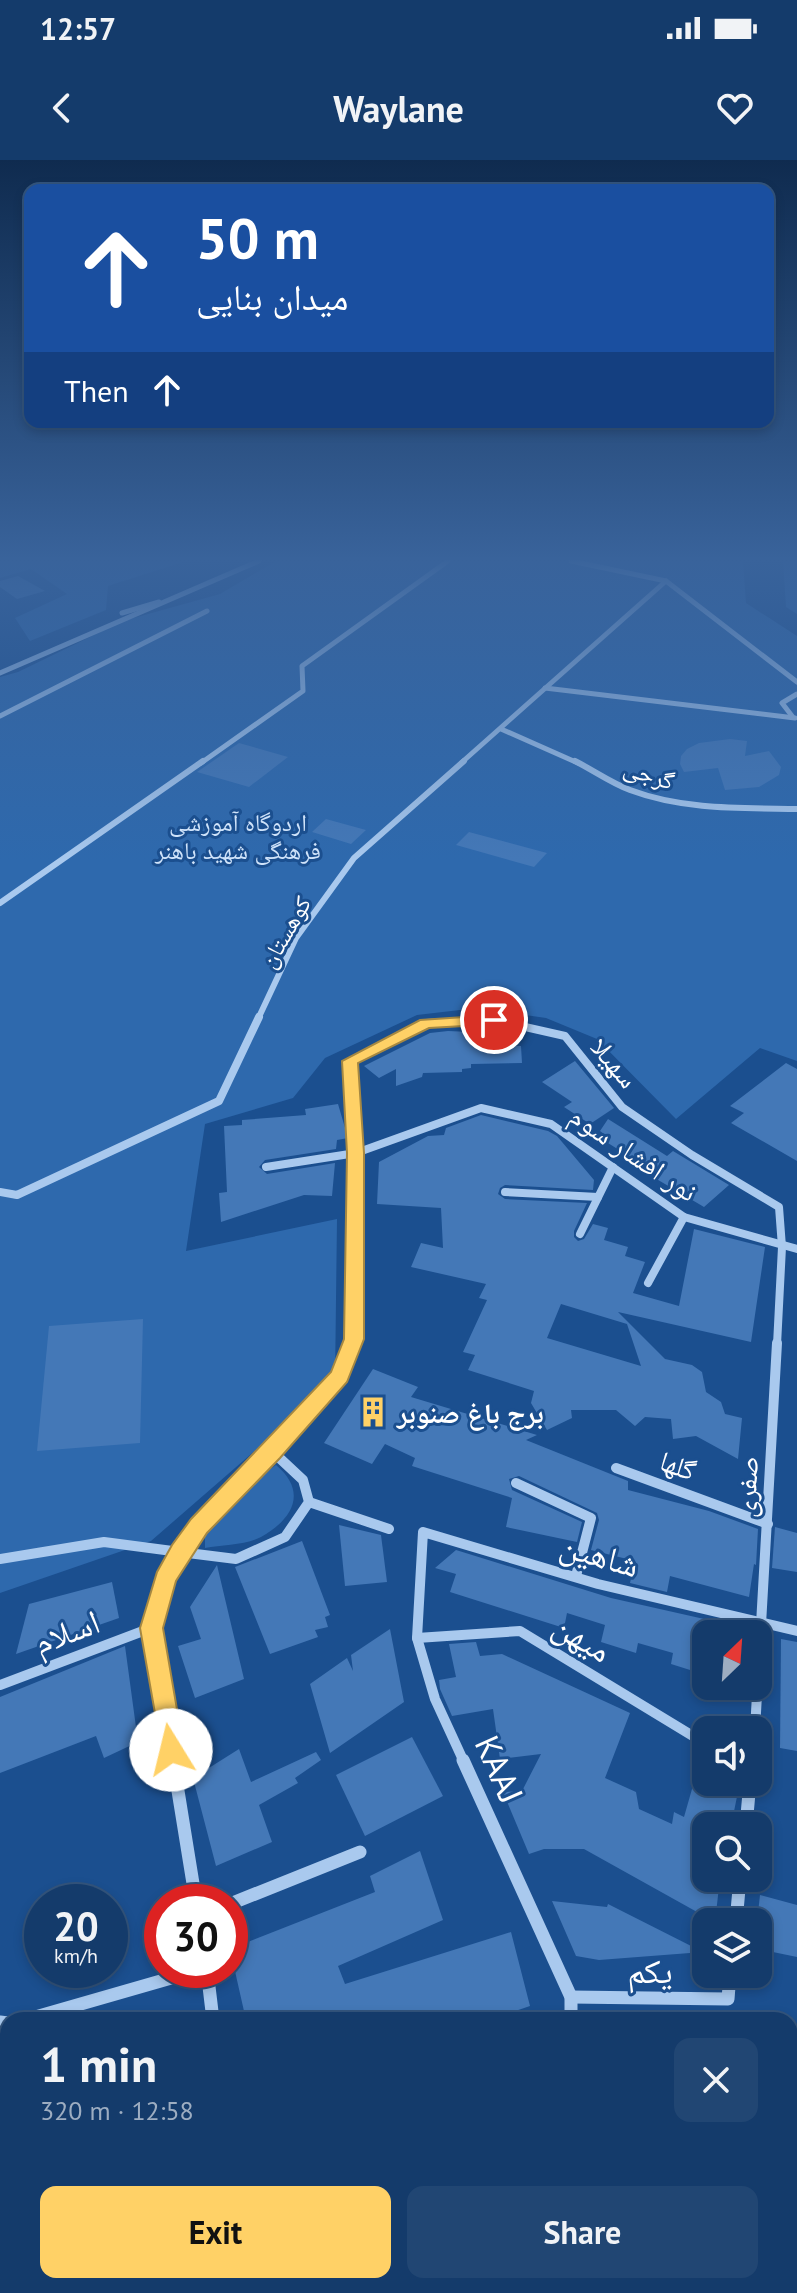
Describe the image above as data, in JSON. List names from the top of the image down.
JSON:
{
  "streets": {
    "street": [
      "گرجی",
      "کوهستان",
      "سهیلا",
      "نور افشار سوم",
      "گلها",
      "صفری",
      "شاهین",
      "اسلام",
      "میهن",
      "KAAJ",
      "یکم"
    ]
  },
  "crossings": [
    ["گرجی", "کوهستان"],
    ["سهیلا", "نور افشار سوم"],
    ["سهیلا", "صفری"],
    ["سهیلا", "اسلام"],
    ["نور افشار سوم", "صفری"],
    ["گلها", "صفری"],
    ["شاهین", "KAAJ"],
    ["میهن", "KAAJ"],
    ["KAAJ", "یکم"]
  ],
  "parks": ["اردوگاه آموزشی فرهنگی شهید باهنر"],
  "places": {
    "building": ["برج باغ صنوبر"]
  },
  "north": "top right",
  "page": {
    "status": "12:57",
    "header": "Waylane",
    "turn": ["50 m", "میدان بنایی"],
    "then": "Then",
    "speed": "20 km/h",
    "limit": "30",
    "heading": ["1 min", "320 m · 12:58"],
    "buttons": ["Exit", "Share"]
  }
}
